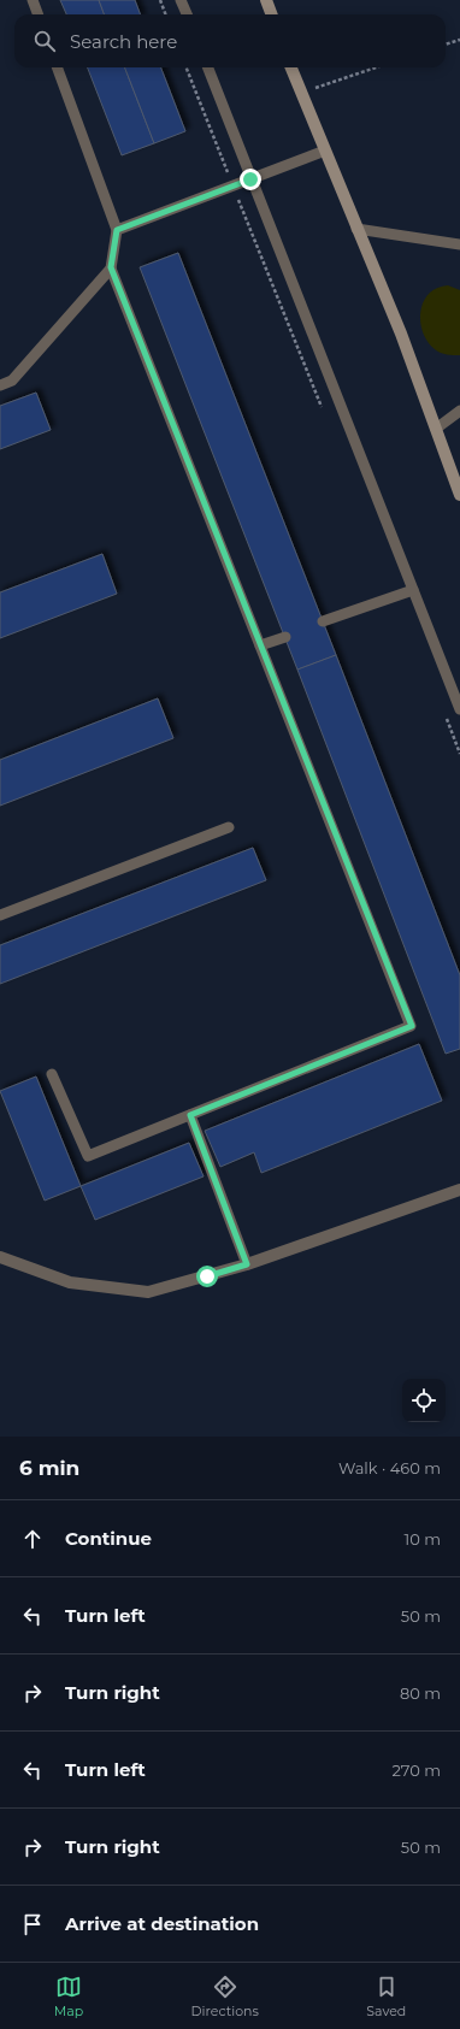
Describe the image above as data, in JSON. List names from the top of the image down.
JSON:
{
  "page": {
    "search": "Search here",
    "heading": ["6 min", "Walk · 460 m"],
    "list": [
      ["Continue", "10 m"],
      ["Turn left", "50 m"],
      ["Turn right", "80 m"],
      ["Turn left", "270 m"],
      ["Turn right", "50 m"],
      "Arrive at destination"
    ],
    "nav": ["Map", "Directions", "Saved"]
  }
}
